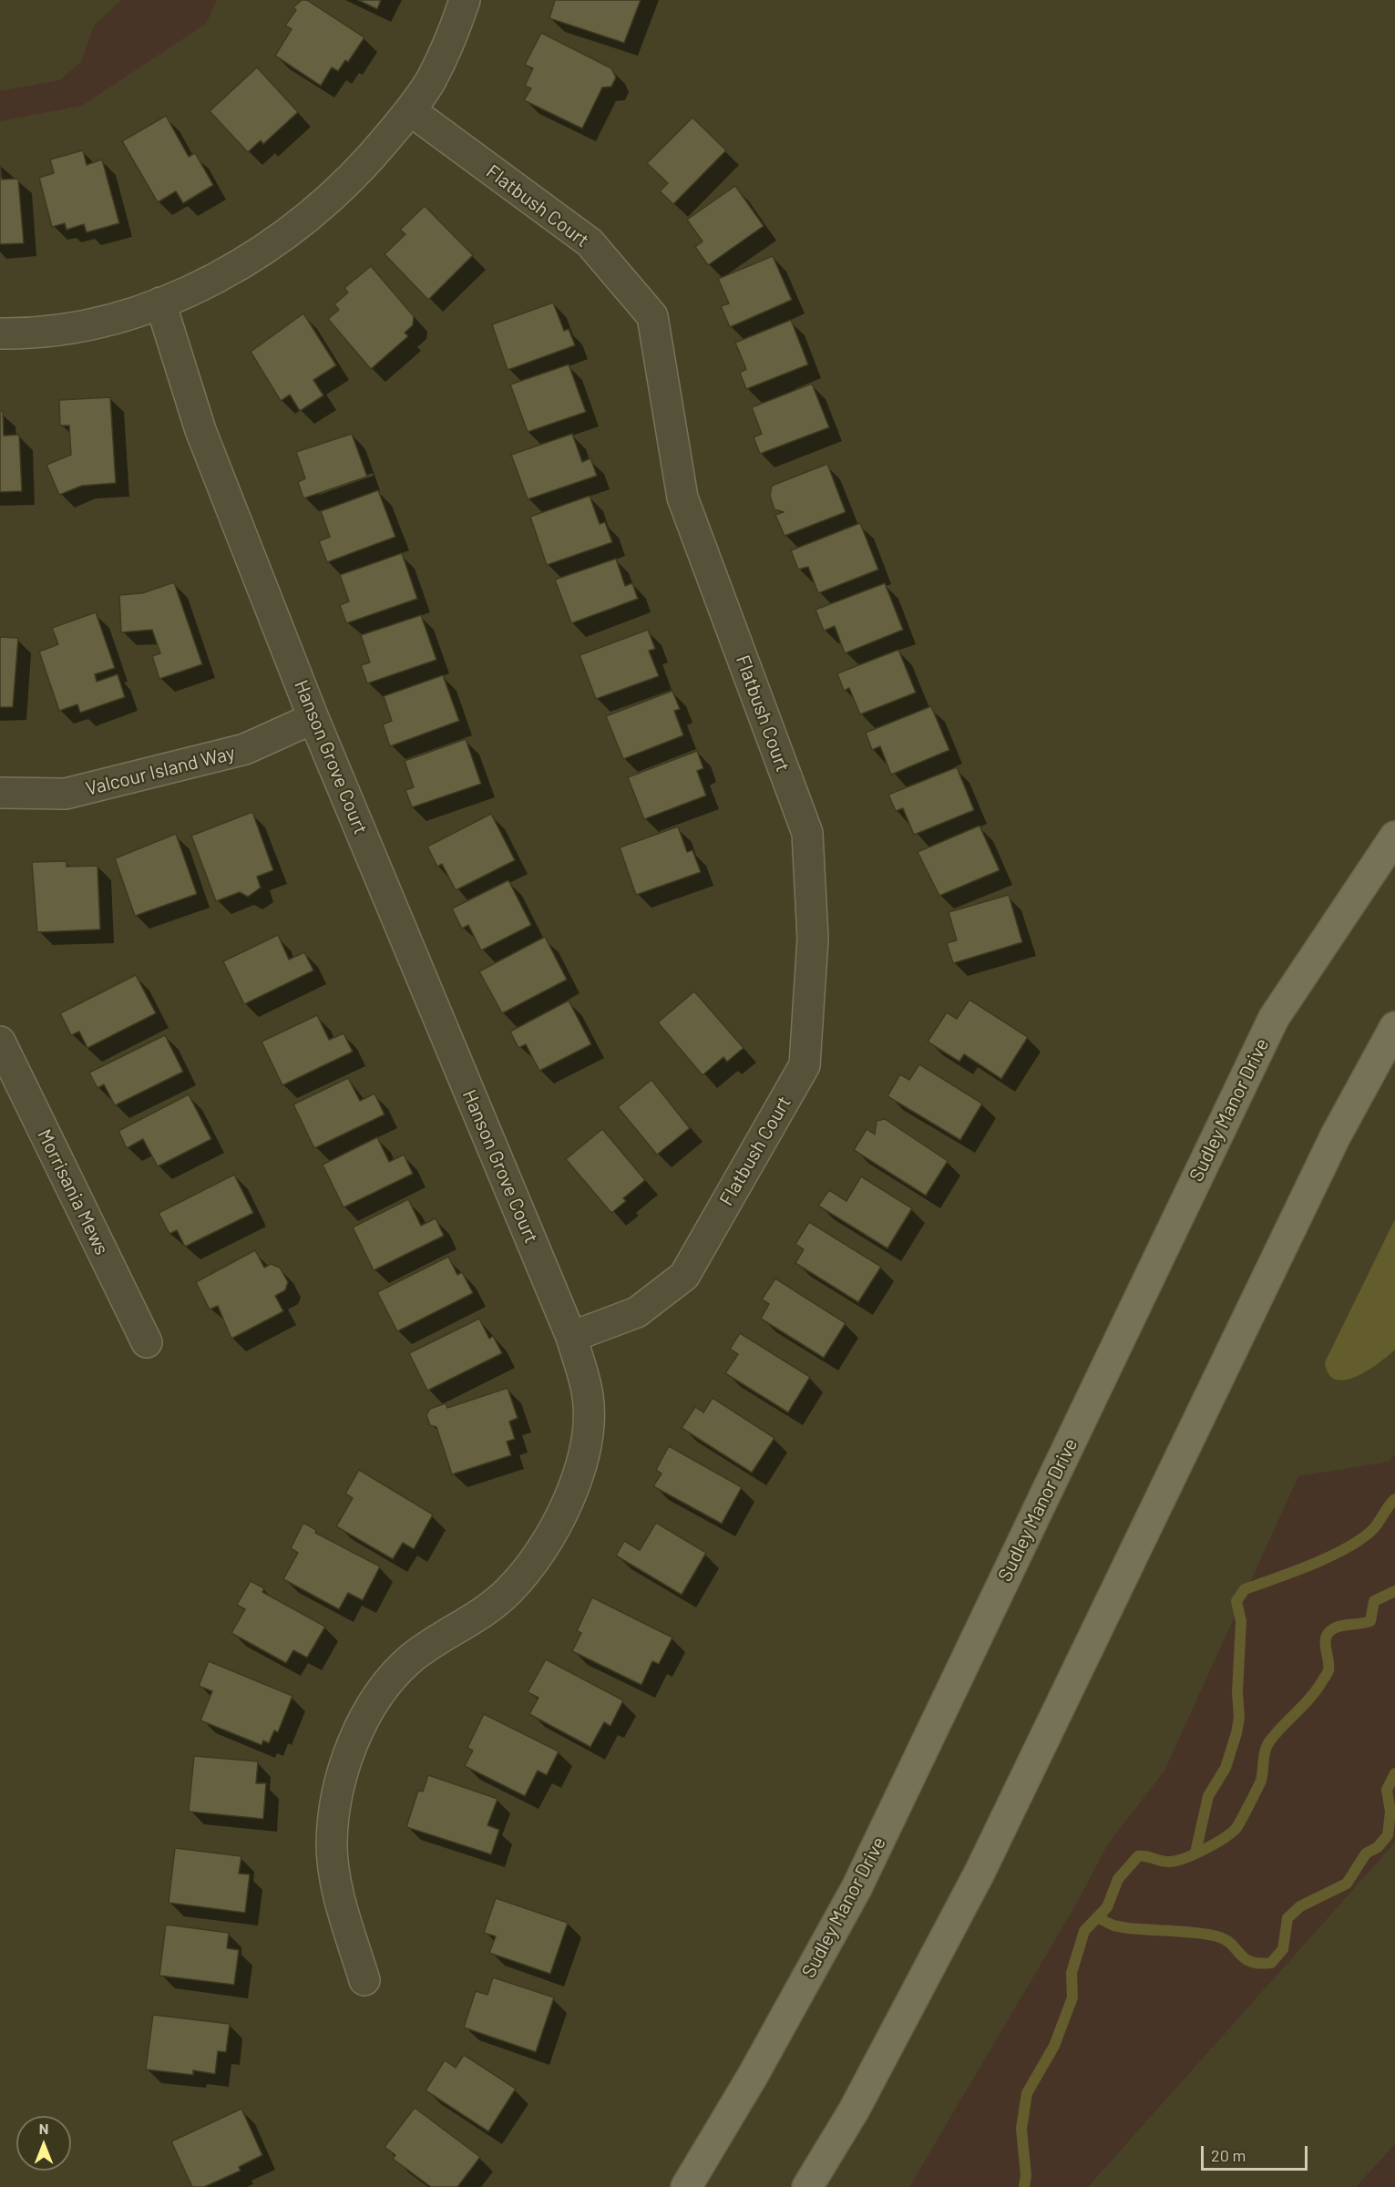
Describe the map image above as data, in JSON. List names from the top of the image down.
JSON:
{
  "streets": {
    "main road": ["Sudley Manor Drive"],
    "street": [
      "Flatbush Court",
      "Hanson Grove Court",
      "Valcour Island Way",
      "Morrisania Mews"
    ]
  },
  "crossings": [
    ["Flatbush Court", "Hanson Grove Court"],
    ["Hanson Grove Court", "Valcour Island Way"]
  ],
  "scale_bar": "20 m",
  "north": "top"
}
